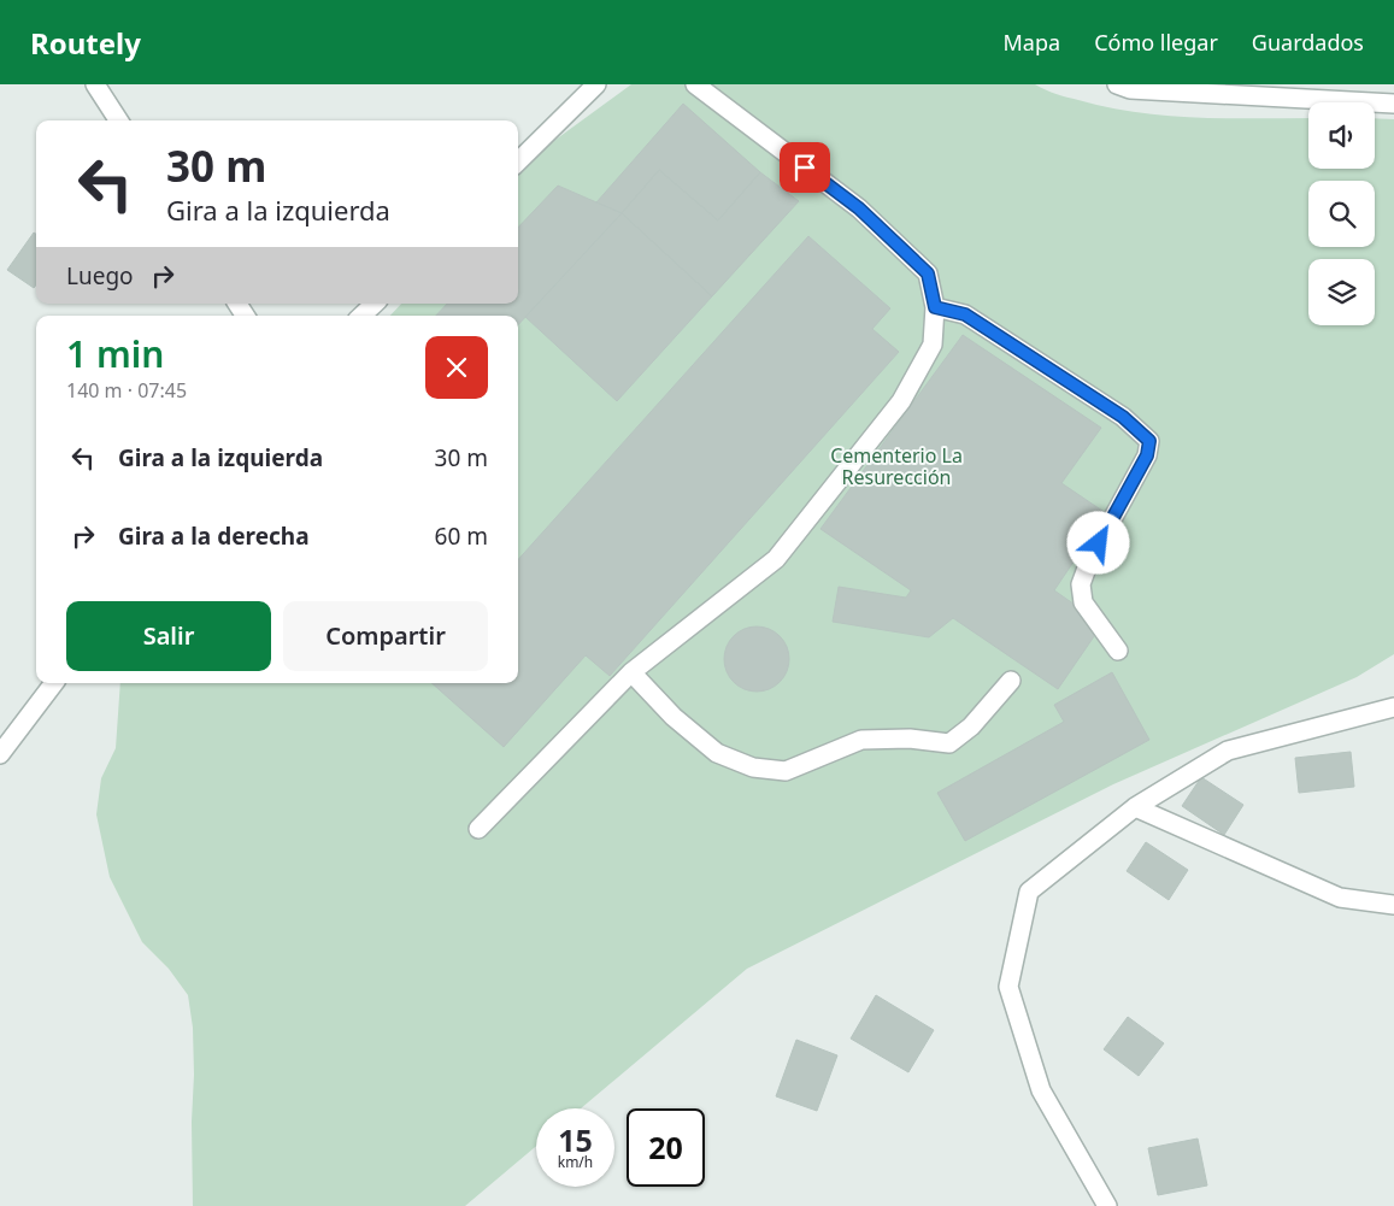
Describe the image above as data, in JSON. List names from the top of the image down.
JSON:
{
  "parks": ["Cementerio La Resurección"],
  "page": {
    "header": "Routely",
    "nav": ["Mapa", "Cómo llegar", "Guardados"],
    "turn": ["30 m", "Gira a la izquierda"],
    "then": "Luego",
    "heading": ["1 min", "140 m · 07:45"],
    "list": [
      {
        "name": "Gira a la izquierda",
        "value": "30 m"
      },
      {
        "name": "Gira a la derecha",
        "value": "60 m"
      }
    ],
    "buttons": ["Salir", "Compartir"],
    "speed": "15 km/h",
    "limit": "20"
  }
}
